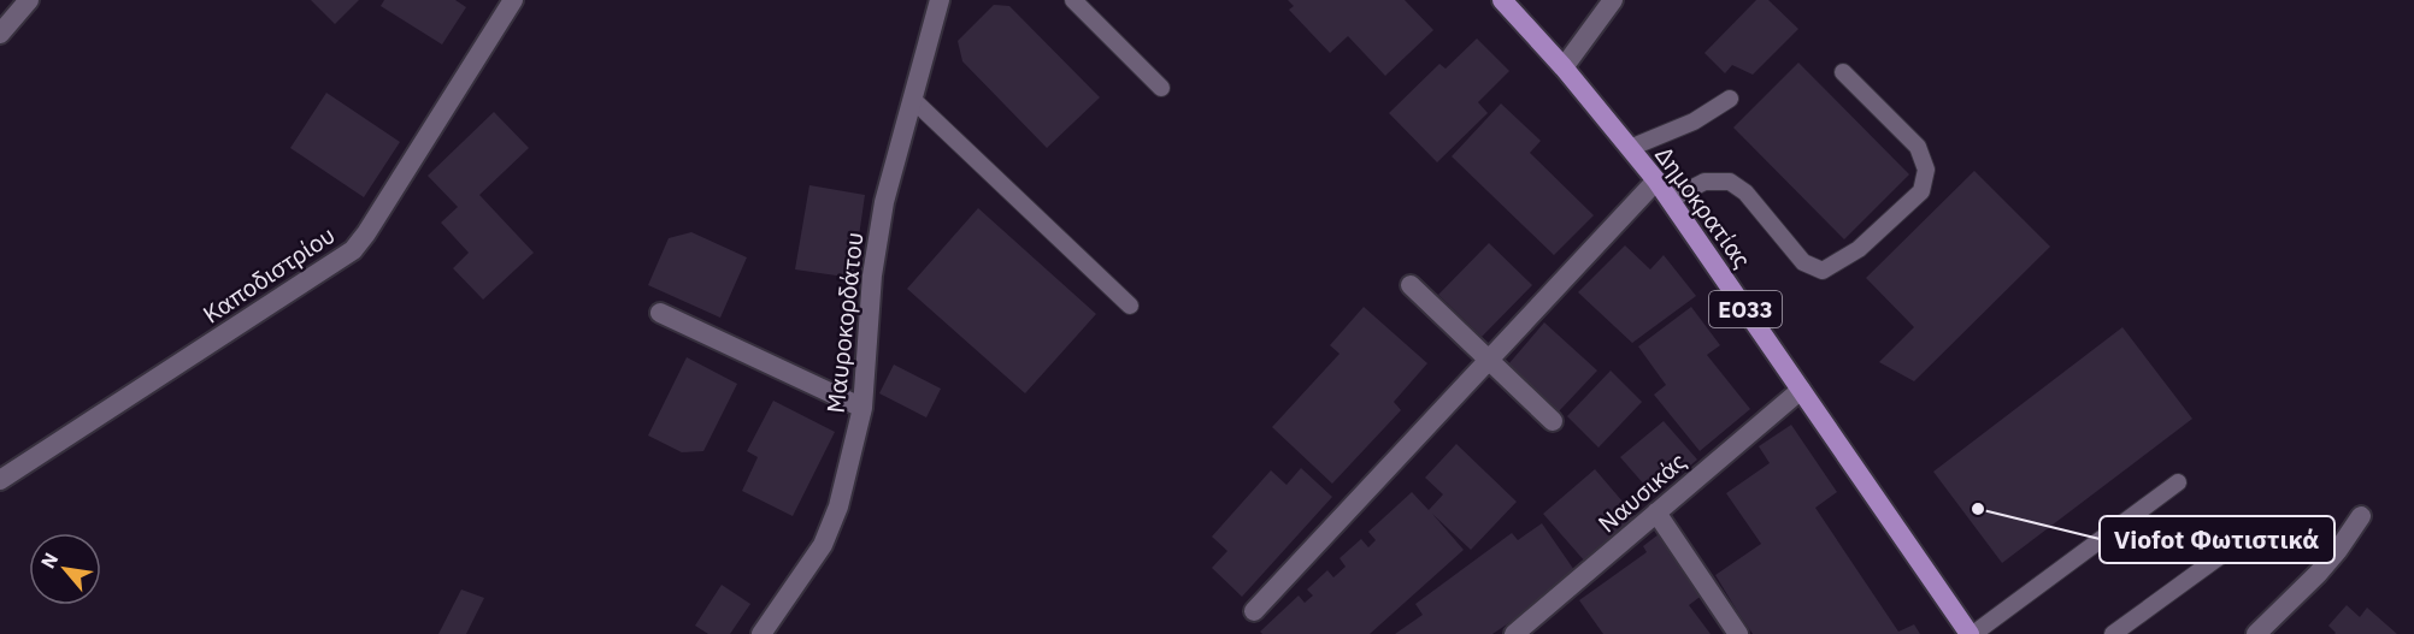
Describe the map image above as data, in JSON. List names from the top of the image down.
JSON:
{
  "streets": {
    "main road": ["Δημοκρατίας", "ΕΟ33"],
    "street": ["Καποδιστρίου", "Μαυροκορδάτου", "Ναυσικάς"]
  },
  "crossings": [
    ["Δημοκρατίας", "Ναυσικάς"]
  ],
  "places": ["Viofot Φωτιστικά"],
  "north": "top left"
}
